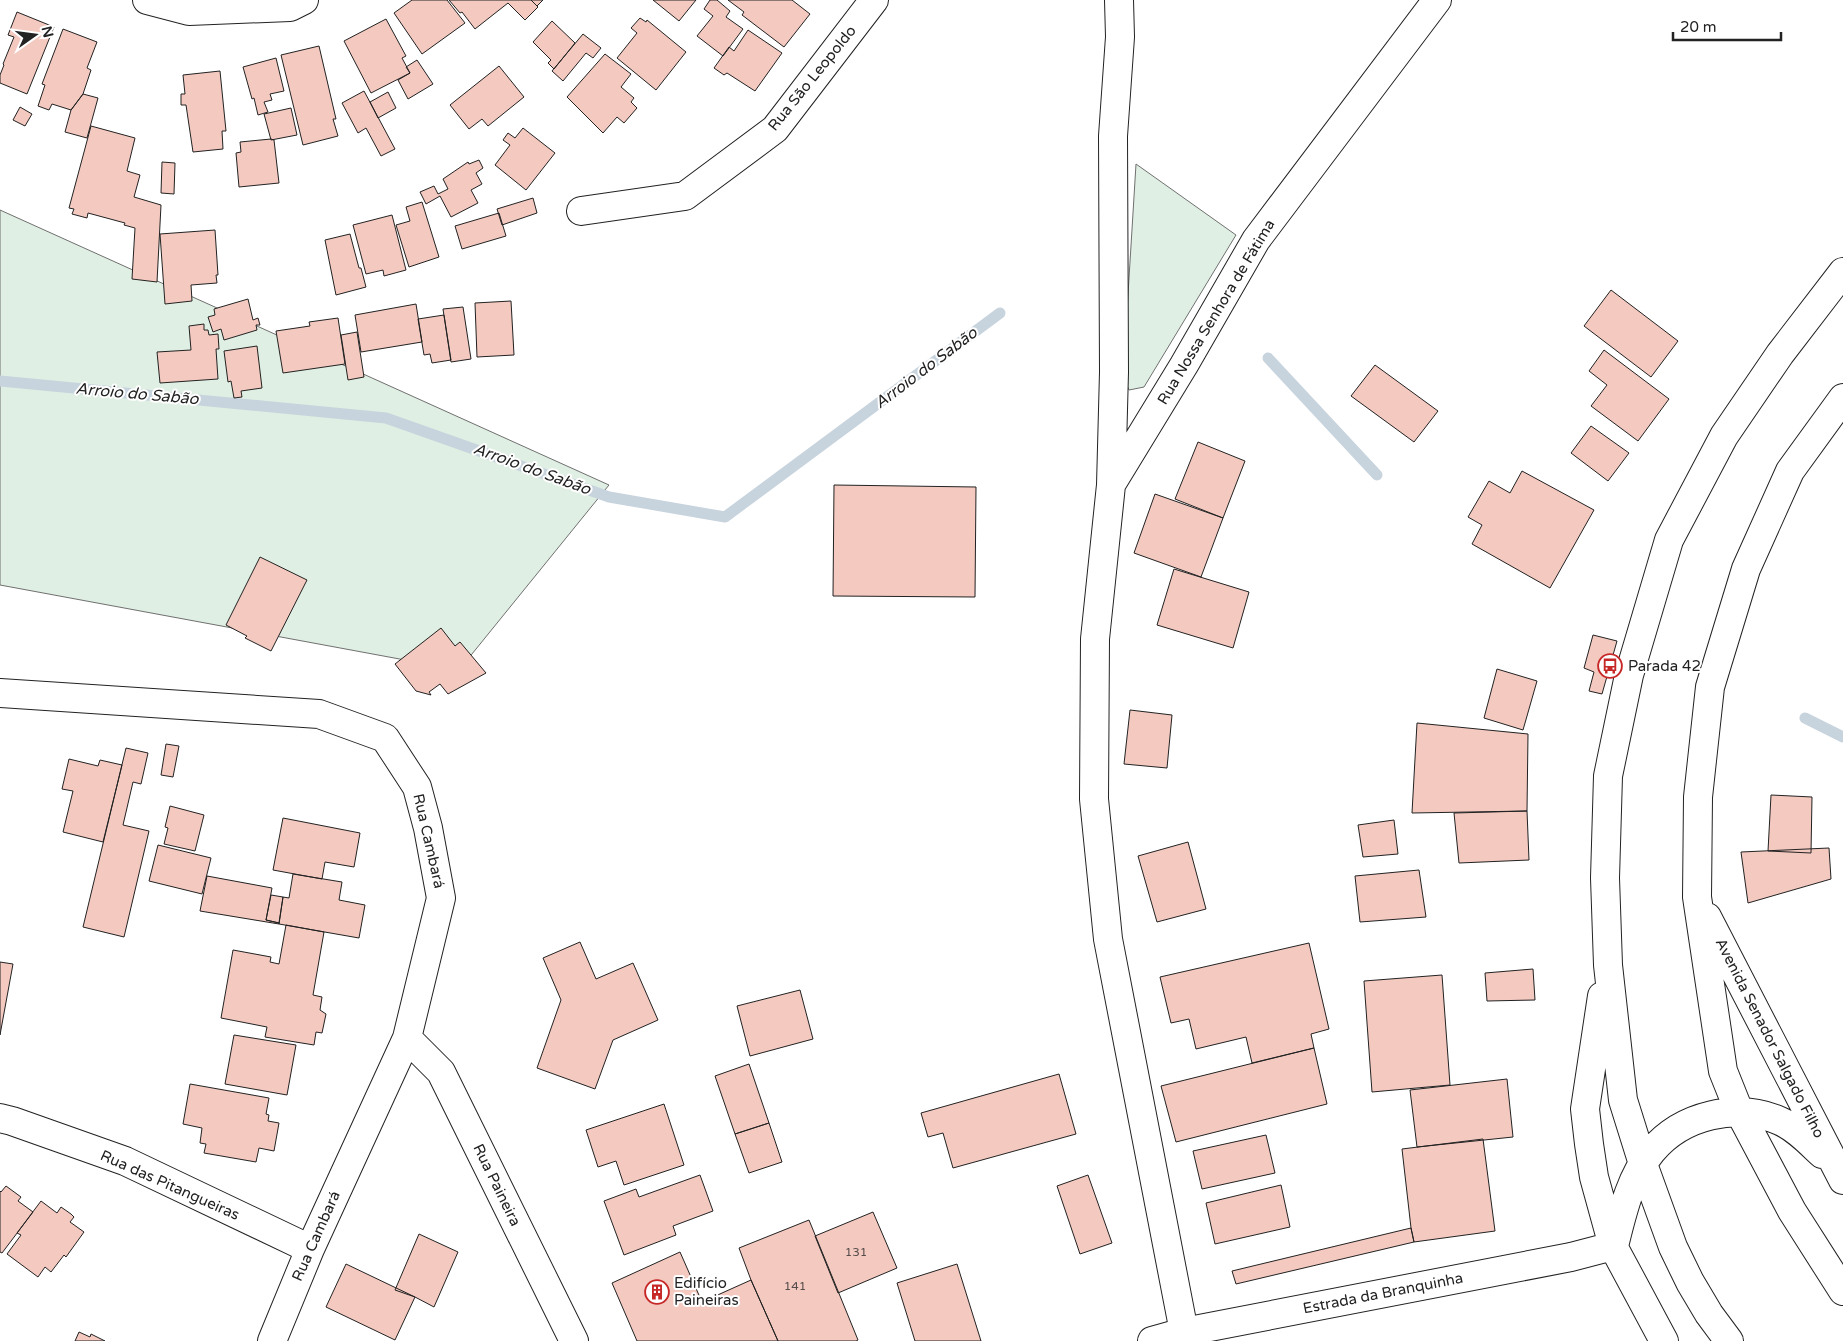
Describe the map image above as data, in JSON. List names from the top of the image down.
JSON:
{
  "streets": {
    "street": [
      "Rua São Leopoldo",
      "Rua Nossa Senhora de Fátima",
      "Rua Cambará",
      "Avenida Senador Salgado Filho",
      "Rua das Pitangueiras",
      "Rua Paineira",
      "Estrada da Branquinha"
    ]
  },
  "crossings": [
    ["Rua Cambará", "Rua das Pitangueiras"],
    ["Rua Cambará", "Rua Paineira"]
  ],
  "water": ["Arroio do Sabão"],
  "places": {
    "bus stop": ["Parada 42"],
    "building": ["Edifício Paineiras"]
  },
  "house_numbers": ["131", "141"],
  "scale_bar": "20 m",
  "north": "right"
}
